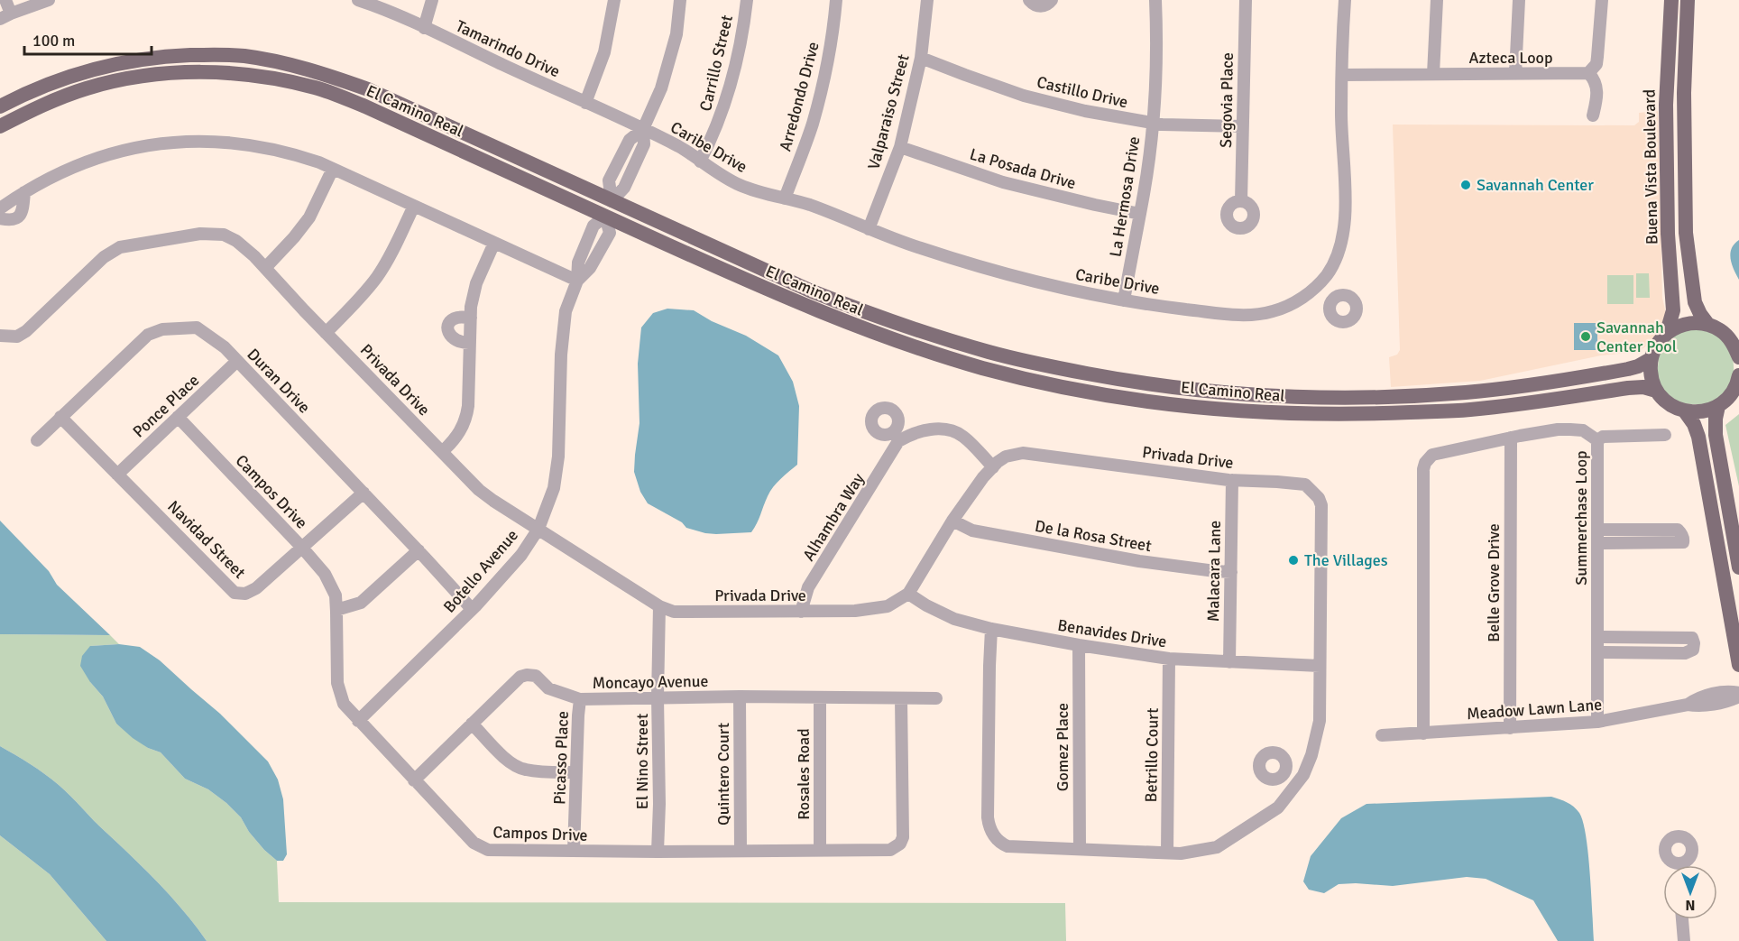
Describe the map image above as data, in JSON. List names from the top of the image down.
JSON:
{
  "streets": {
    "main road": ["El Camino Real", "Buena Vista Boulevard"],
    "street": [
      "Tamarindo Drive",
      "Azteca Loop",
      "Carrillo Street",
      "Castillo Drive",
      "Arredondo Drive",
      "Segovia Place",
      "Valparaiso Street",
      "Caribe Drive",
      "La Posada Drive",
      "La Hermosa Drive",
      "Privada Drive",
      "Duran Drive",
      "Ponce Place",
      "Campos Drive",
      "Alhambra Way",
      "Summerchase Loop",
      "De la Rosa Street",
      "Navidad Street",
      "Botello Avenue",
      "Malacara Lane",
      "Belle Grove Drive",
      "Benavides Drive",
      "Moncayo Avenue",
      "Meadow Lawn Lane",
      "Gomez Place",
      "Betrillo Court",
      "Picasso Place",
      "El Nino Street",
      "Quintero Court",
      "Rosales Road"
    ]
  },
  "crossings": [
    ["Tamarindo Drive", "Caribe Drive"],
    ["Azteca Loop", "Caribe Drive"],
    ["Carrillo Street", "Caribe Drive"],
    ["Castillo Drive", "Segovia Place"],
    ["Castillo Drive", "Valparaiso Street"],
    ["Castillo Drive", "La Hermosa Drive"],
    ["Arredondo Drive", "Caribe Drive"],
    ["El Camino Real", "Buena Vista Boulevard"],
    ["El Camino Real", "Botello Avenue"],
    ["Valparaiso Street", "Caribe Drive"],
    ["Valparaiso Street", "La Posada Drive"],
    ["Caribe Drive", "La Hermosa Drive"],
    ["La Posada Drive", "La Hermosa Drive"],
    ["Privada Drive", "Alhambra Way"],
    ["Privada Drive", "De la Rosa Street"],
    ["Privada Drive", "Botello Avenue"],
    ["Privada Drive", "Malacara Lane"],
    ["Privada Drive", "Benavides Drive"],
    ["Privada Drive", "Gomez Place"],
    ["Privada Drive", "Betrillo Court"],
    ["Privada Drive", "El Nino Street"],
    ["Duran Drive", "Ponce Place"],
    ["Duran Drive", "Navidad Street"],
    ["Duran Drive", "Botello Avenue"],
    ["Ponce Place", "Campos Drive"],
    ["Ponce Place", "Navidad Street"],
    ["Campos Drive", "Navidad Street"],
    ["Campos Drive", "Botello Avenue"],
    ["Campos Drive", "Moncayo Avenue"],
    ["Campos Drive", "Picasso Place"],
    ["Campos Drive", "El Nino Street"],
    ["Campos Drive", "Quintero Court"],
    ["Campos Drive", "Rosales Road"],
    ["Summerchase Loop", "Belle Grove Drive"],
    ["Summerchase Loop", "Meadow Lawn Lane"],
    ["De la Rosa Street", "Malacara Lane"],
    ["Malacara Lane", "Benavides Drive"],
    ["Belle Grove Drive", "Meadow Lawn Lane"],
    ["Benavides Drive", "Gomez Place"],
    ["Benavides Drive", "Betrillo Court"],
    ["Moncayo Avenue", "Picasso Place"],
    ["Moncayo Avenue", "El Nino Street"],
    ["Moncayo Avenue", "Quintero Court"],
    ["Moncayo Avenue", "Rosales Road"]
  ],
  "places": ["Savannah Center", "Savannah Center Pool", "The Villages"],
  "scale_bar": "100 m",
  "north": "bottom"
}
